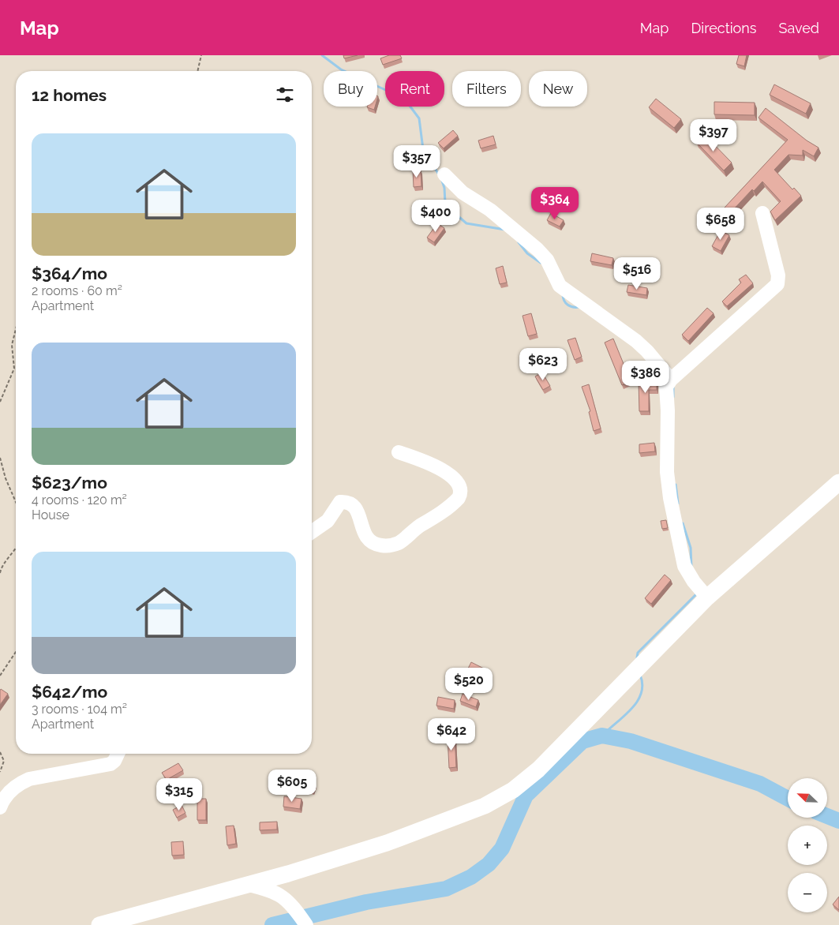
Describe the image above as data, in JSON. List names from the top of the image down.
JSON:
{
  "north": "top left",
  "page": {
    "header": "Map",
    "nav": ["Map", "Directions", "Saved"],
    "chip": [
      "Buy",
      "Rent",
      "Filters",
      "New"
    ],
    "heading": "12 homes",
    "list": [
      {
        "name": "$364/mo",
        "note": "2 rooms · 60 m² · Apartment"
      },
      {
        "name": "$623/mo",
        "note": "4 rooms · 120 m² · House"
      },
      {
        "name": "$642/mo",
        "note": "3 rooms · 104 m² · Apartment"
      }
    ],
    "price": [
      "$397",
      "$357",
      "$364",
      "$400",
      "$658",
      "$516",
      "$623",
      "$386",
      "$520",
      "$642",
      "$605",
      "$315"
    ],
    "map_buttons": ["+", "−"]
  }
}
